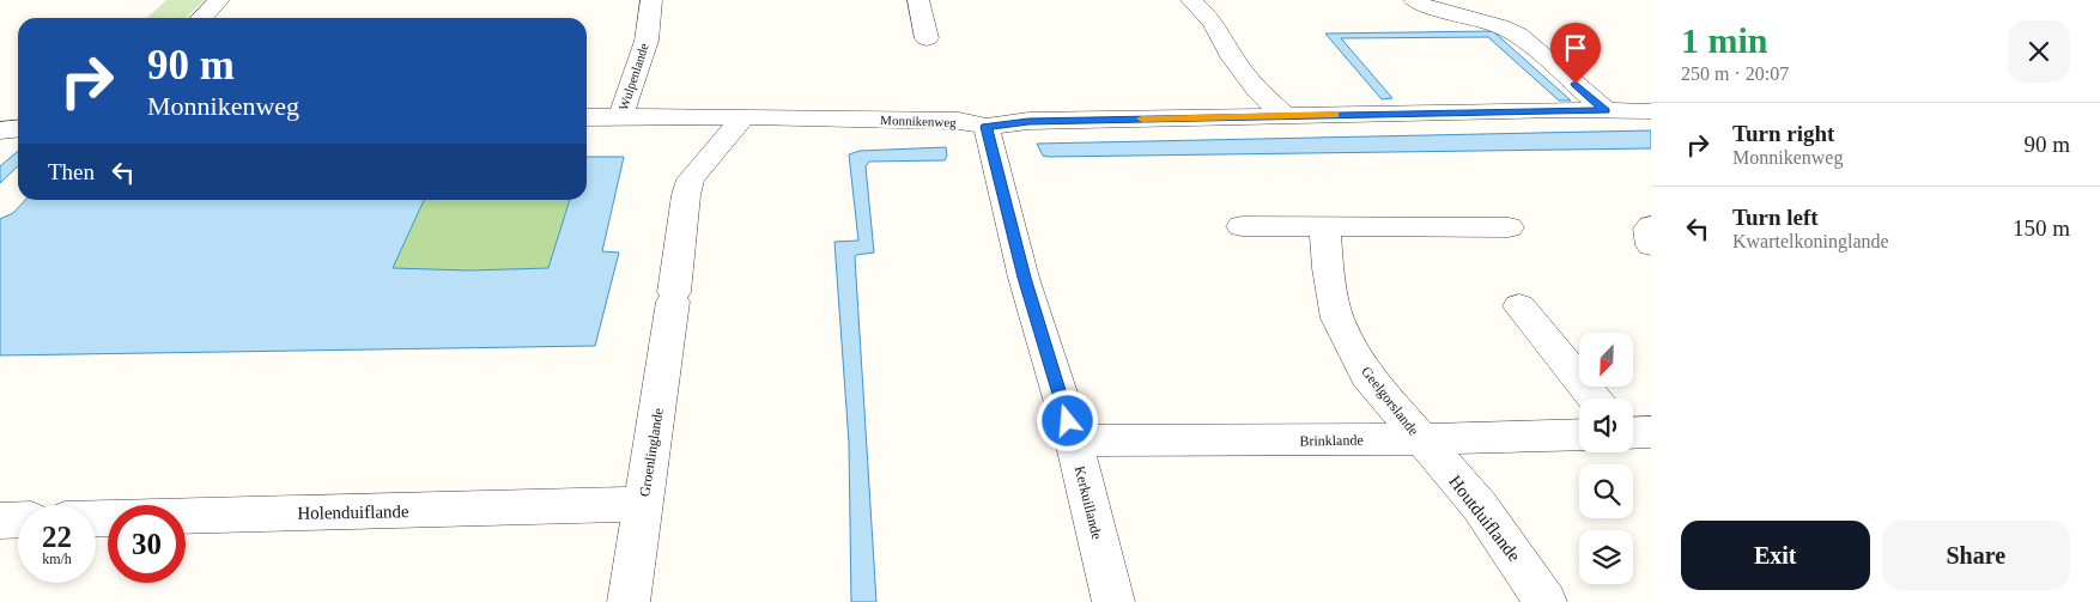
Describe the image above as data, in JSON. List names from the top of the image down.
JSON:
{
  "streets": {
    "street": [
      "Wulpenlande",
      "Monnikenweg",
      "Geelgorslande",
      "Brinklande",
      "Groenlinglande",
      "Kerkuillande",
      "Holenduiflande",
      "Houtduiflande"
    ]
  },
  "crossings": [
    ["Wulpenlande", "Monnikenweg"],
    ["Monnikenweg", "Groenlinglande"],
    ["Monnikenweg", "Kerkuillande"],
    ["Geelgorslande", "Brinklande"],
    ["Geelgorslande", "Houtduiflande"],
    ["Brinklande", "Kerkuillande"],
    ["Brinklande", "Houtduiflande"],
    ["Groenlinglande", "Holenduiflande"]
  ],
  "north": "bottom left",
  "page": {
    "heading": ["1 min", "250 m · 20:07"],
    "turn": ["90 m", "Monnikenweg"],
    "list": [
      {
        "name": "Turn right",
        "note": "Monnikenweg",
        "value": "90 m"
      },
      {
        "name": "Turn left",
        "note": "Kwartelkoninglande",
        "value": "150 m"
      }
    ],
    "then": "Then",
    "speed": "22 km/h",
    "limit": "30",
    "buttons": ["Exit", "Share"]
  }
}
